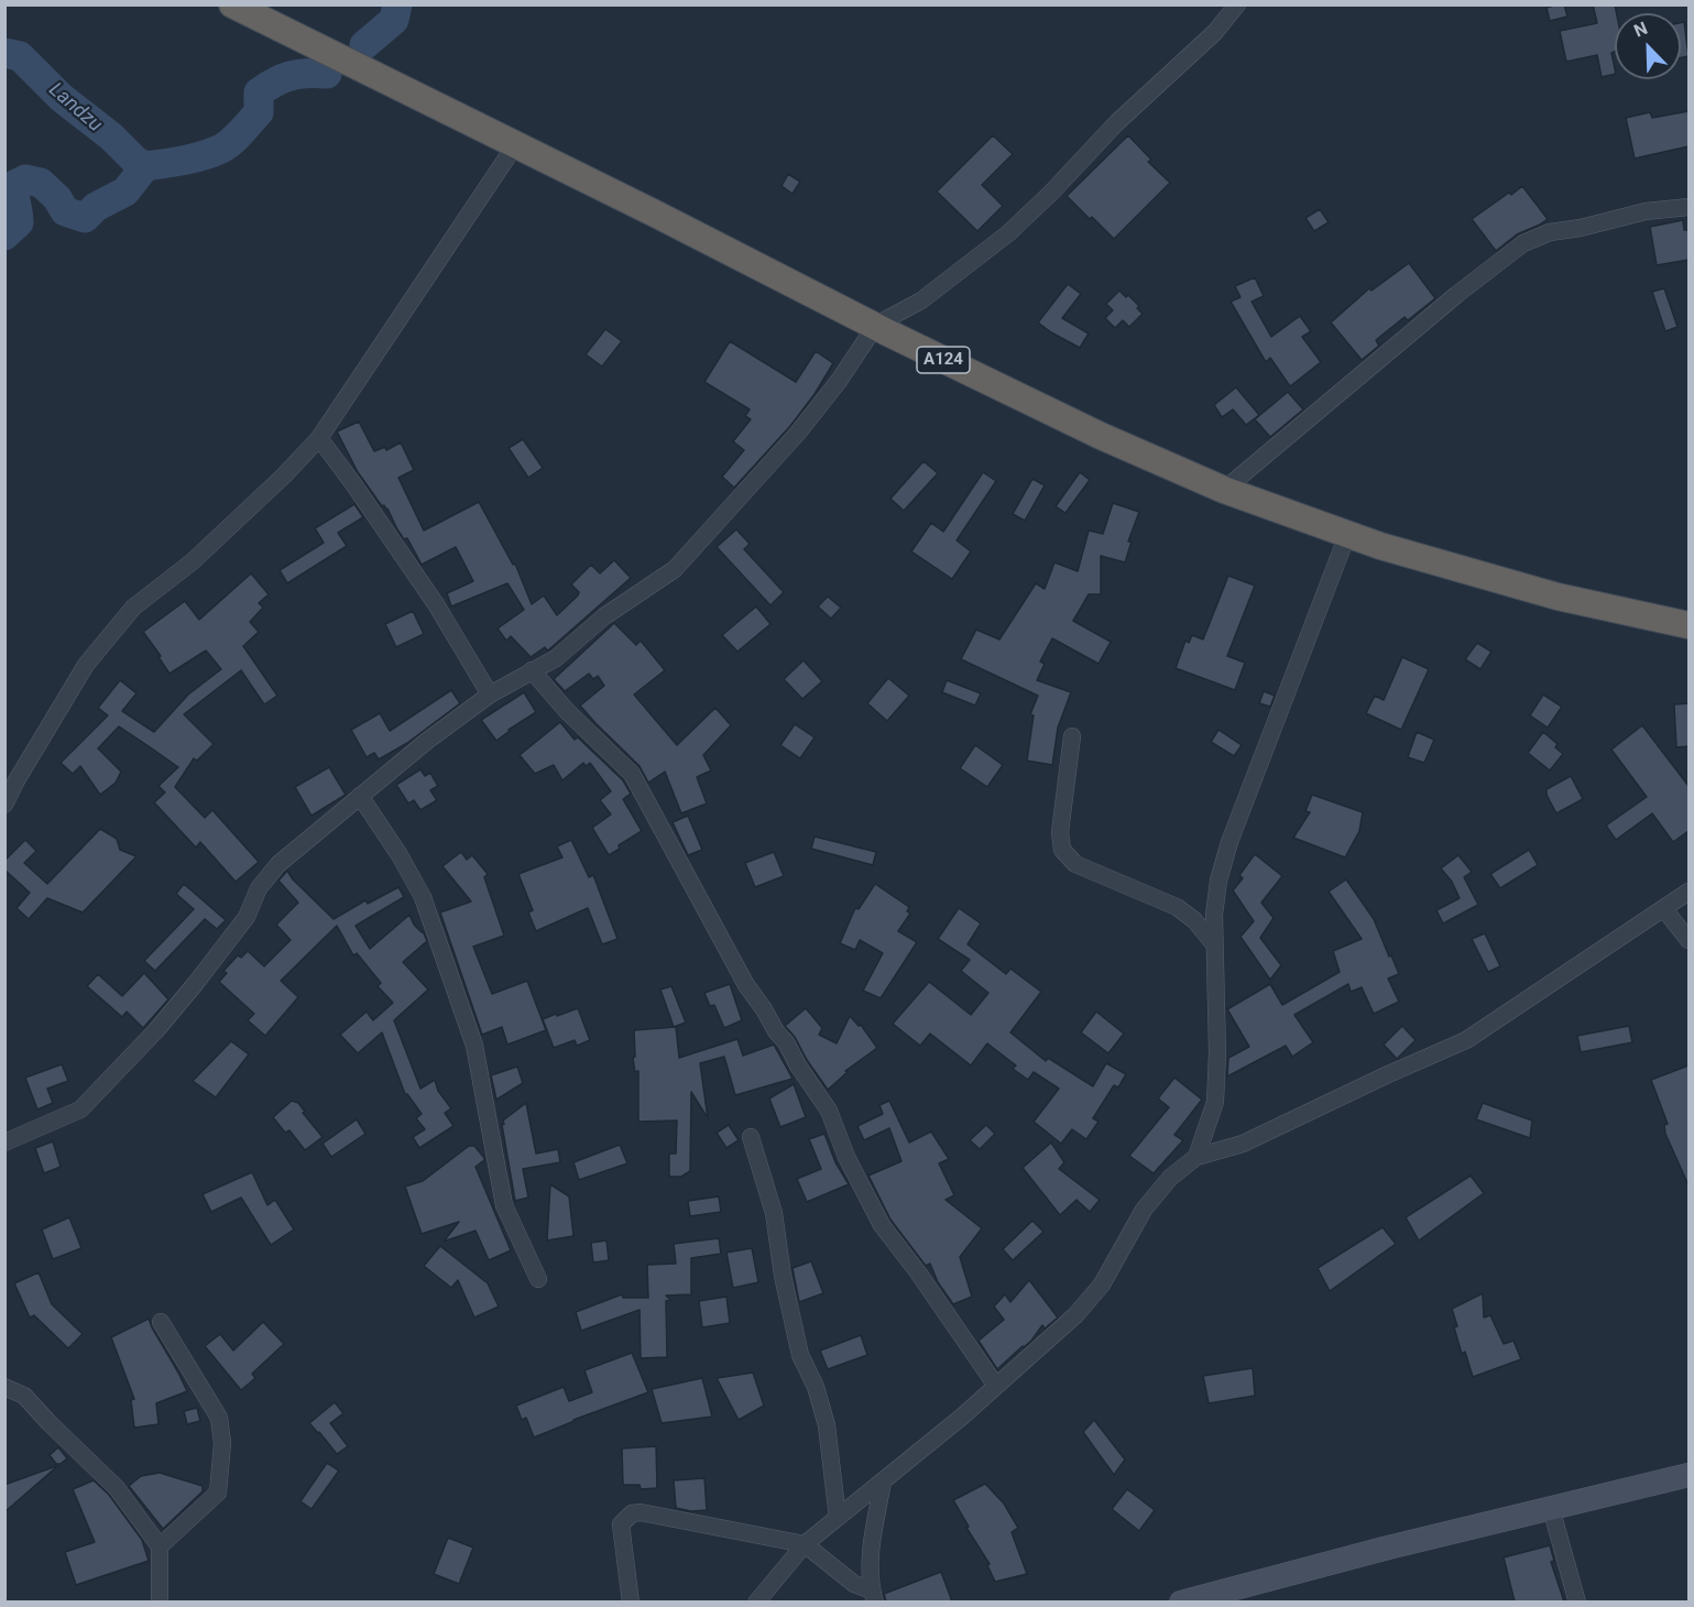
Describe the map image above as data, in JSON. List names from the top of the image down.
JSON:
{
  "streets": {
    "highway": ["A124"]
  },
  "water": ["Landzu"],
  "north": "top left"
}
